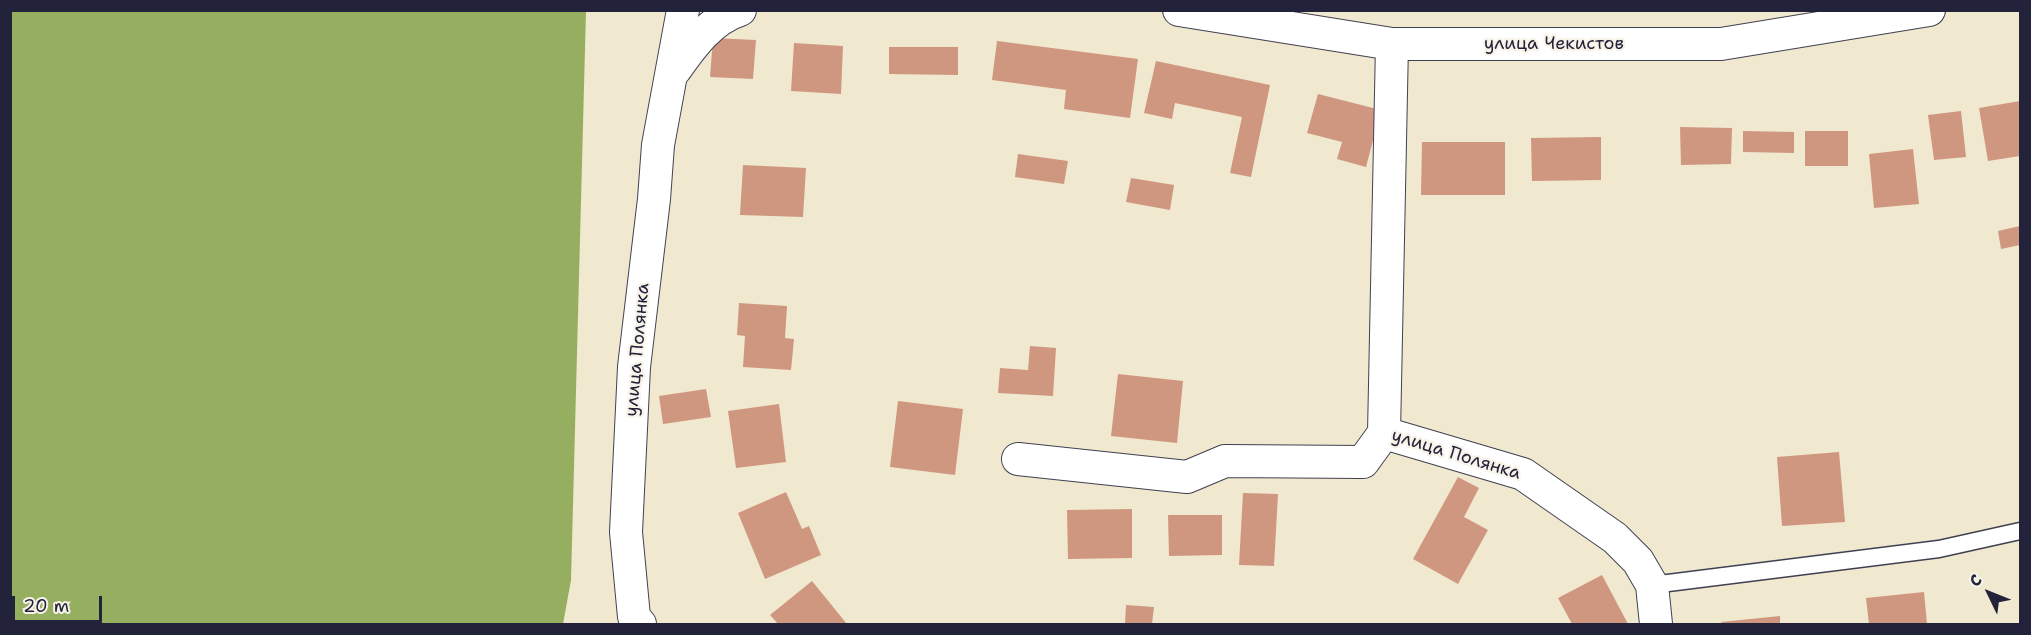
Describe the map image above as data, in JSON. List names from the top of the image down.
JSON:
{
  "streets": {
    "street": ["улица Чекистов", "улица Полянка"]
  },
  "scale_bar": "20 m",
  "north": "top left"
}
